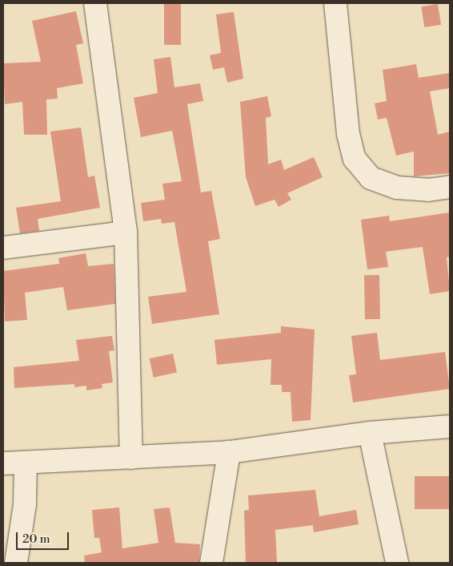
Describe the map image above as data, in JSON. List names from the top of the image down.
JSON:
{
  "scale_bar": "20 m"
}
